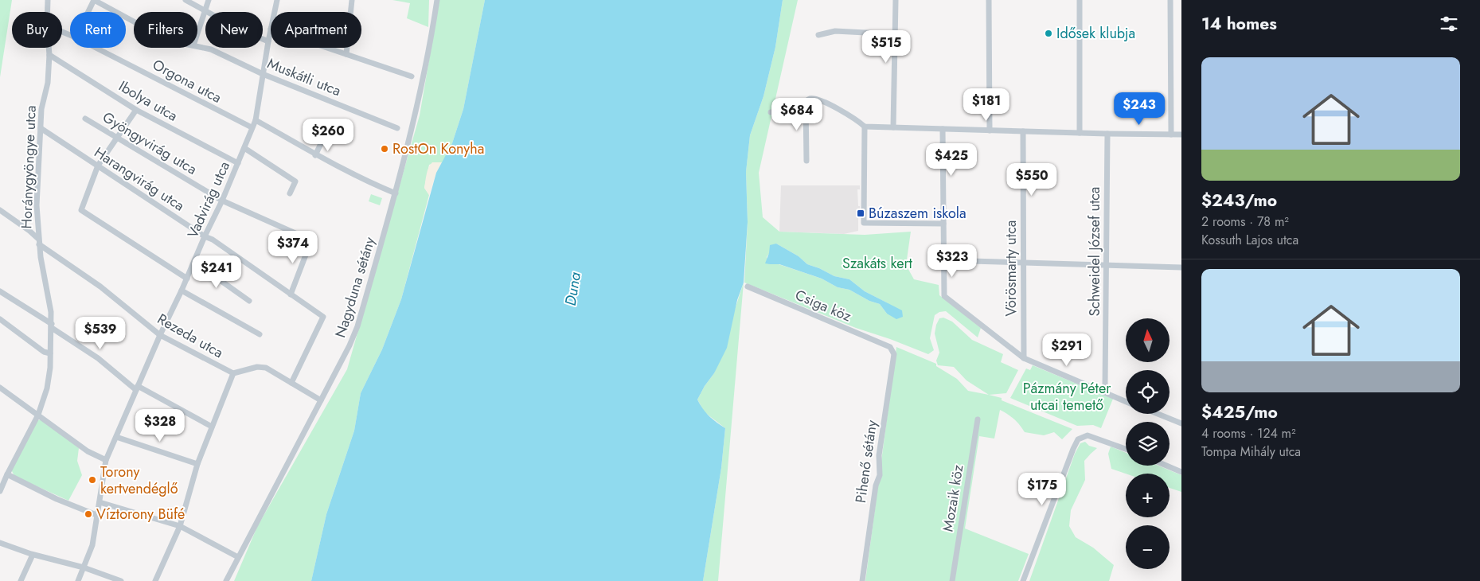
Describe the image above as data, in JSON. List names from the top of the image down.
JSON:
{
  "streets": {
    "street": [
      "Muskátli utca",
      "Orgona utca",
      "Ibolya utca",
      "Gyöngyvirág utca",
      "Horánygyöngye utca",
      "Harangvirág utca",
      "Vadvirág utca",
      "Schweidel József utca",
      "Vörösmarty utca",
      "Nagyduna sétány",
      "Csiga köz",
      "Rezeda utca",
      "Pihenő sétány",
      "Mozaik köz"
    ]
  },
  "crossings": [
    ["Muskátli utca", "Vadvirág utca"],
    ["Orgona utca", "Vadvirág utca"],
    ["Ibolya utca", "Horánygyöngye utca"],
    ["Ibolya utca", "Vadvirág utca"],
    ["Gyöngyvirág utca", "Harangvirág utca"],
    ["Gyöngyvirág utca", "Vadvirág utca"],
    ["Horánygyöngye utca", "Harangvirág utca"],
    ["Horánygyöngye utca", "Rezeda utca"],
    ["Harangvirág utca", "Vadvirág utca"],
    ["Harangvirág utca", "Rezeda utca"],
    ["Vadvirág utca", "Rezeda utca"],
    ["Nagyduna sétány", "Rezeda utca"],
    ["Csiga köz", "Pihenő sétány"]
  ],
  "water": ["Duna"],
  "parks": ["Szakáts kert", "Pázmány Péter utcai temető"],
  "places": {
    "other": [
      "Idősek klubja",
      "RostOn Konyha",
      "Torony kertvendéglő",
      "Víztorony Büfé"
    ],
    "transit": ["Búzaszem iskola"]
  },
  "north": "top",
  "page": {
    "heading": "14 homes",
    "chip": [
      "Buy",
      "Rent",
      "Filters",
      "New",
      "Apartment"
    ],
    "price": [
      "$515",
      "$181",
      "$243",
      "$684",
      "$260",
      "$425",
      "$550",
      "$374",
      "$323",
      "$241",
      "$539",
      "$291",
      "$328",
      "$175"
    ],
    "list": [
      {
        "name": "$243/mo",
        "note": "2 rooms · 78 m² · Kossuth Lajos utca"
      },
      {
        "name": "$425/mo",
        "note": "4 rooms · 124 m² · Tompa Mihály utca"
      }
    ],
    "map_buttons": ["+", "−"]
  }
}
